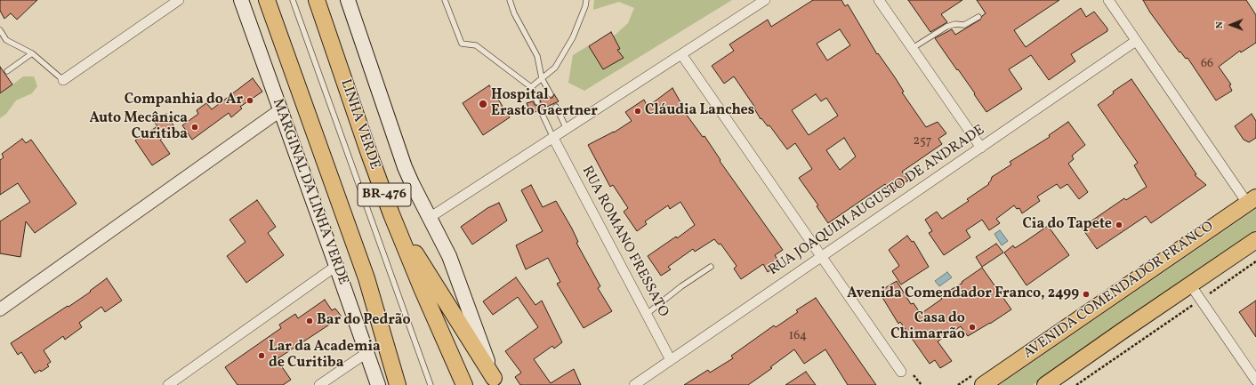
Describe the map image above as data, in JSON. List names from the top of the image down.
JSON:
{
  "streets": {
    "highway": ["LINHA VERDE", "BR-476", "AVENIDA COMENDADOR FRANCO"],
    "main road": ["MARGINAL DA LINHA VERDE"],
    "street": ["RUA JOAQUIM AUGUSTO DE ANDRADE", "RUA ROMANO FRESSATO"]
  },
  "crossings": [
    ["RUA JOAQUIM AUGUSTO DE ANDRADE", "RUA ROMANO FRESSATO"]
  ],
  "places": [
    "Companhia do Ar",
    "Hospital Erasto Gaertner",
    "Cláudia Lanches",
    "Auto Mecânica Curitiba",
    "Cia do Tapete",
    "Avenida Comendador Franco, 2499",
    "Bar do Pedrão",
    "Casa do Chimarrão",
    "Lar da Academia de Curitiba"
  ],
  "house_numbers": ["66", "257", "164"],
  "north": "left"
}
